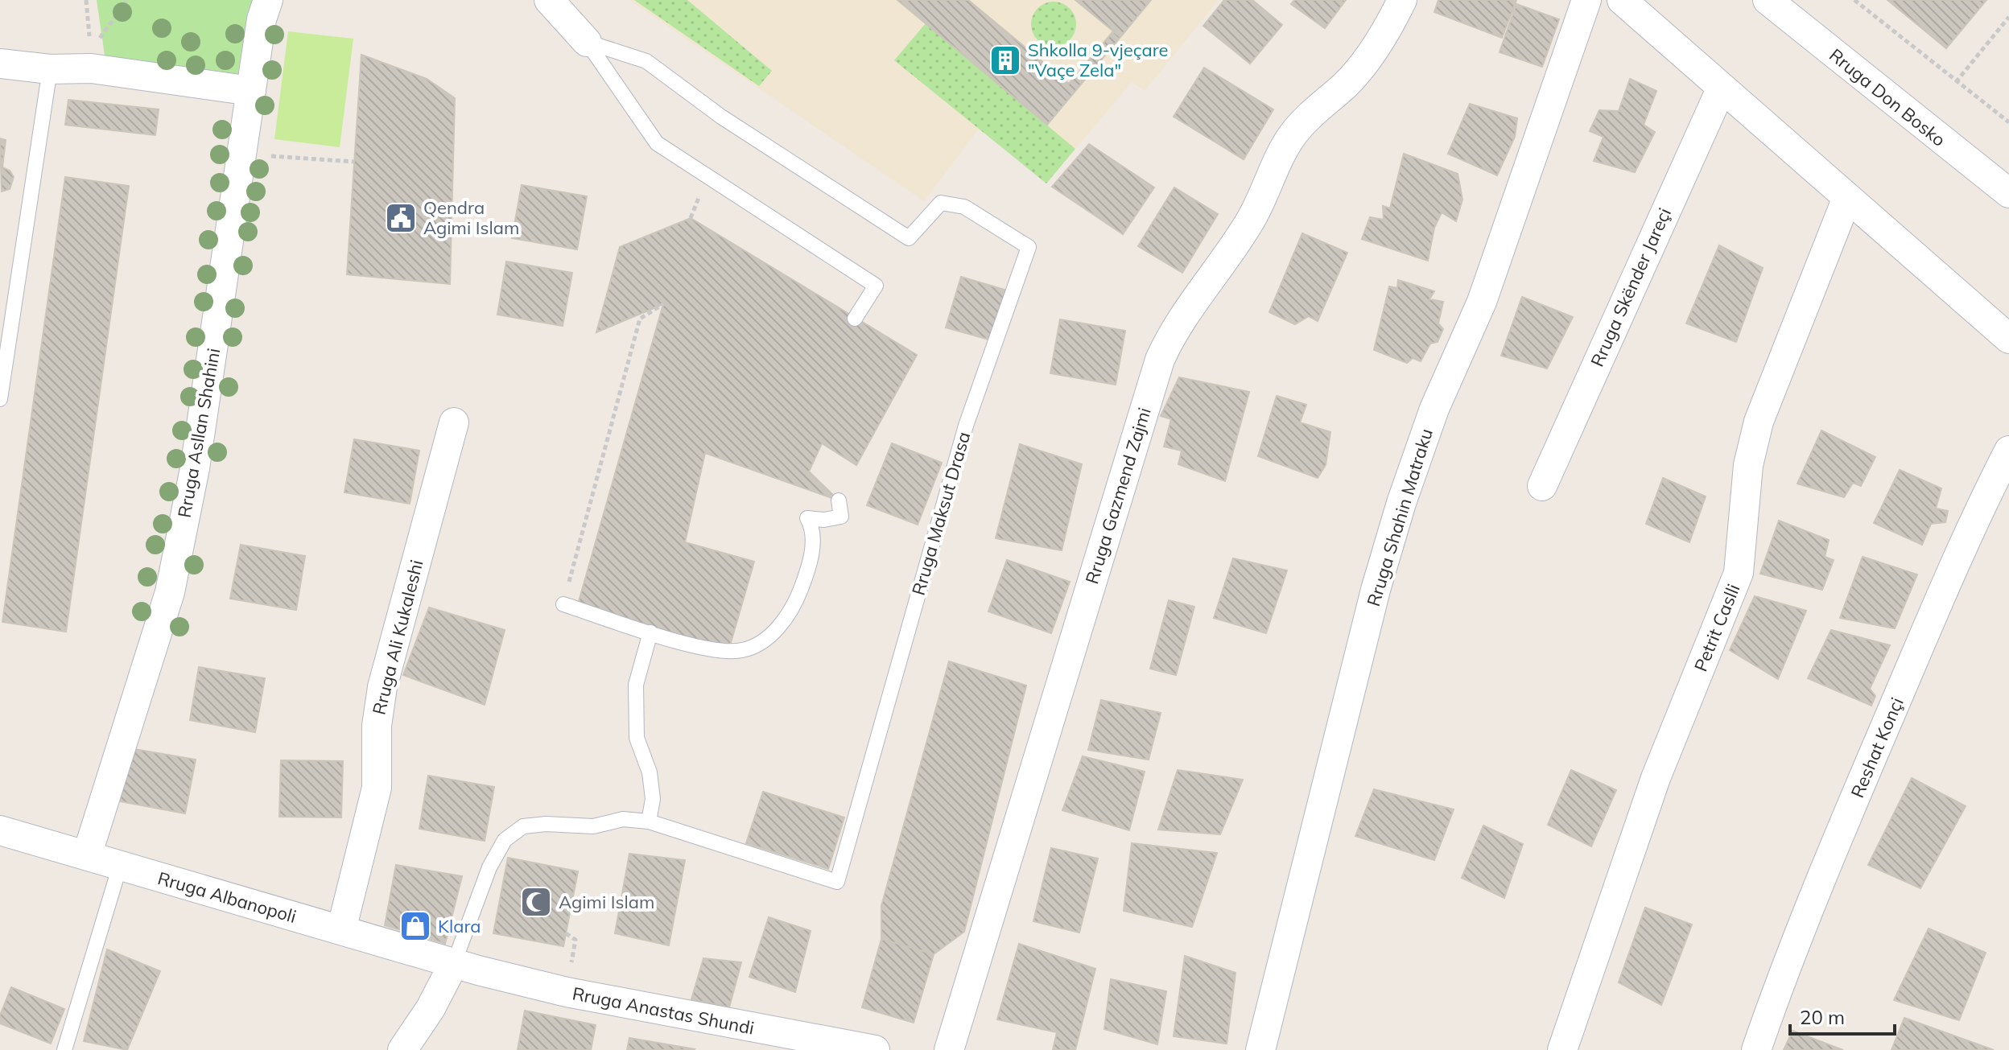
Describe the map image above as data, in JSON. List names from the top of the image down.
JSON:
{
  "streets": {
    "street": [
      "Rruga Don Bosko",
      "Rruga Skënder Jareçi",
      "Rruga Asllan Shahini",
      "Rruga Gazmend Zajmi",
      "Rruga Maksut Drasa",
      "Rruga Shahin Matraku",
      "Petrit Caslli",
      "Rruga Ali Kukaleshi",
      "Reshat Konçi",
      "Rruga Albanopoli",
      "Rruga Anastas Shundi"
    ]
  },
  "crossings": [
    ["Rruga Asllan Shahini", "Rruga Albanopoli"],
    ["Rruga Maksut Drasa", "Rruga Albanopoli"],
    ["Rruga Maksut Drasa", "Rruga Anastas Shundi"],
    ["Rruga Ali Kukaleshi", "Rruga Albanopoli"],
    ["Rruga Albanopoli", "Rruga Anastas Shundi"]
  ],
  "places": {
    "building": ["Shkolla 9-vjeçare \"Vaçe Zela\""],
    "public building": ["Qendra Agimi Islam"],
    "mosque": ["Agimi Islam"],
    "shop": ["Klara"]
  },
  "scale_bar": "20 m"
}
